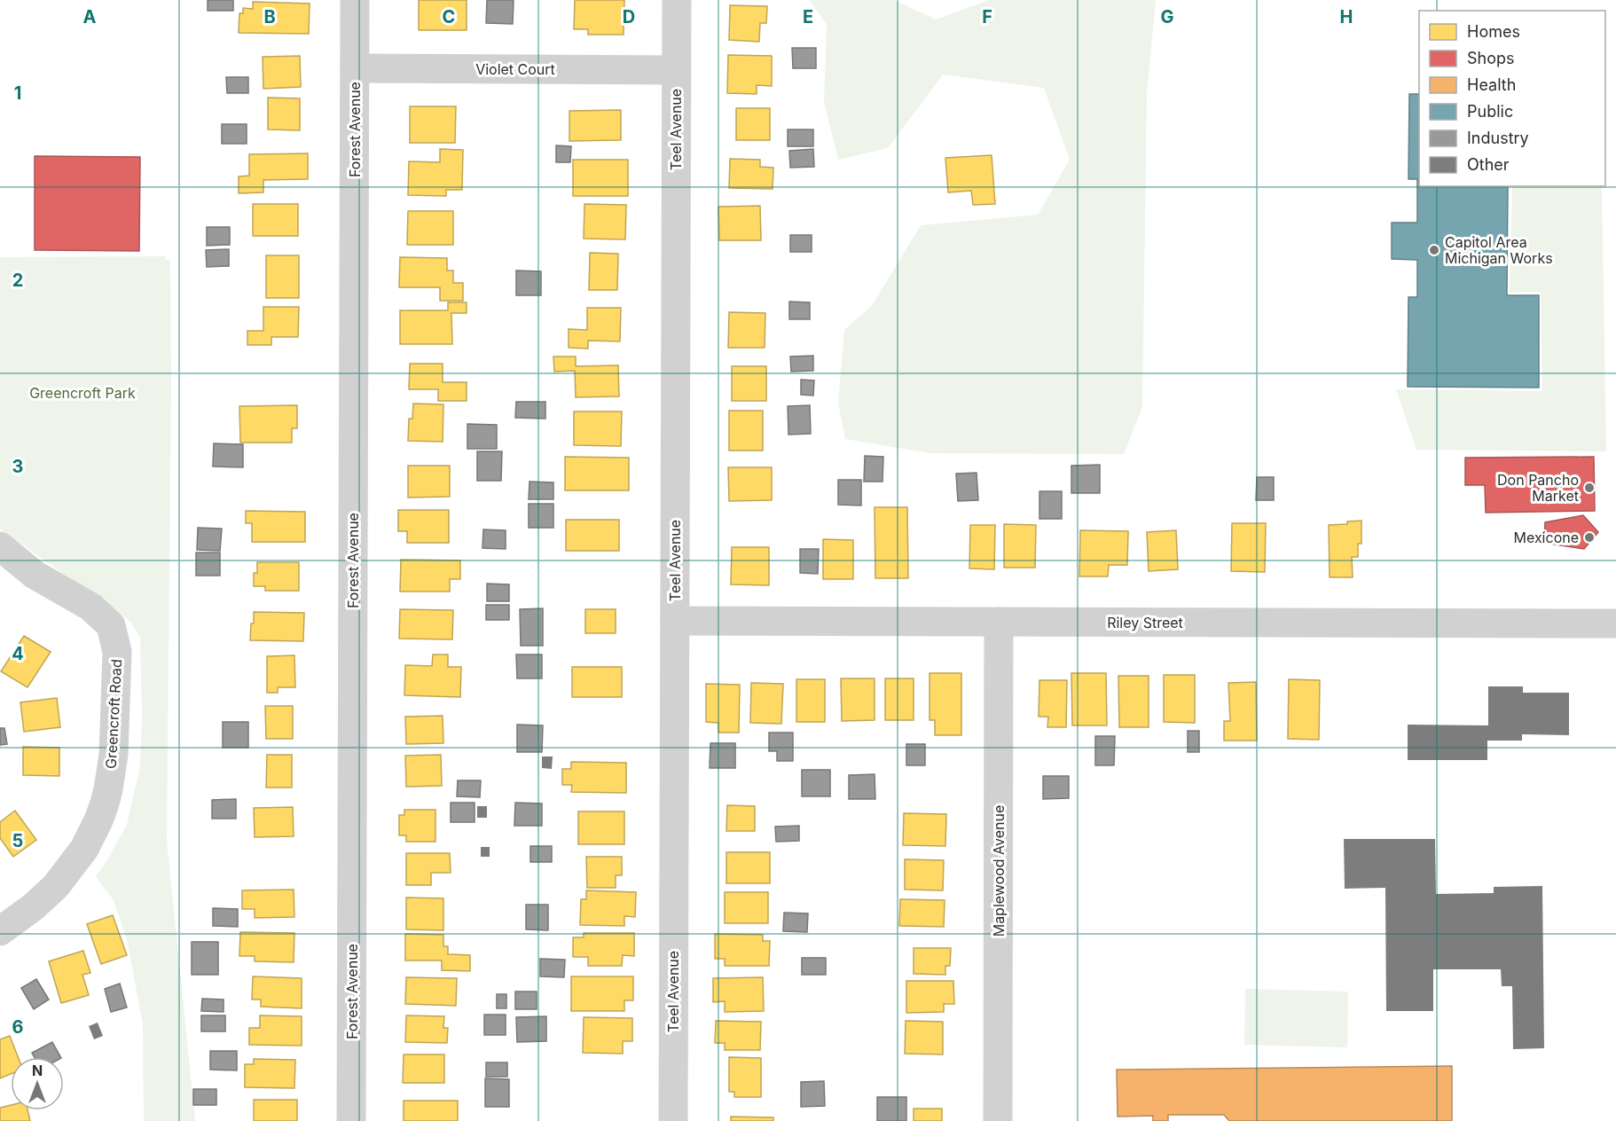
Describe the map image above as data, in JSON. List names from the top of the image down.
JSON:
{
  "streets": {
    "street": [
      "Violet Court",
      "Forest Avenue",
      "Teel Avenue",
      "Riley Street",
      "Greencroft Road",
      "Maplewood Avenue"
    ]
  },
  "crossings": [
    ["Violet Court", "Forest Avenue"],
    ["Violet Court", "Teel Avenue"],
    ["Teel Avenue", "Riley Street"],
    ["Riley Street", "Maplewood Avenue"]
  ],
  "parks": ["Greencroft Park"],
  "places": ["Capitol Area Michigan Works", "Don Pancho Market", "Mexicone"],
  "legend": [
    "Homes",
    "Shops",
    "Health",
    "Public",
    "Industry",
    "Other"
  ],
  "north": "top",
  "grid": {
    "columns": [
      "A",
      "B",
      "C",
      "D",
      "E",
      "F",
      "G",
      "H"
    ],
    "rows": [
      "1",
      "2",
      "3",
      "4",
      "5",
      "6"
    ]
  }
}
